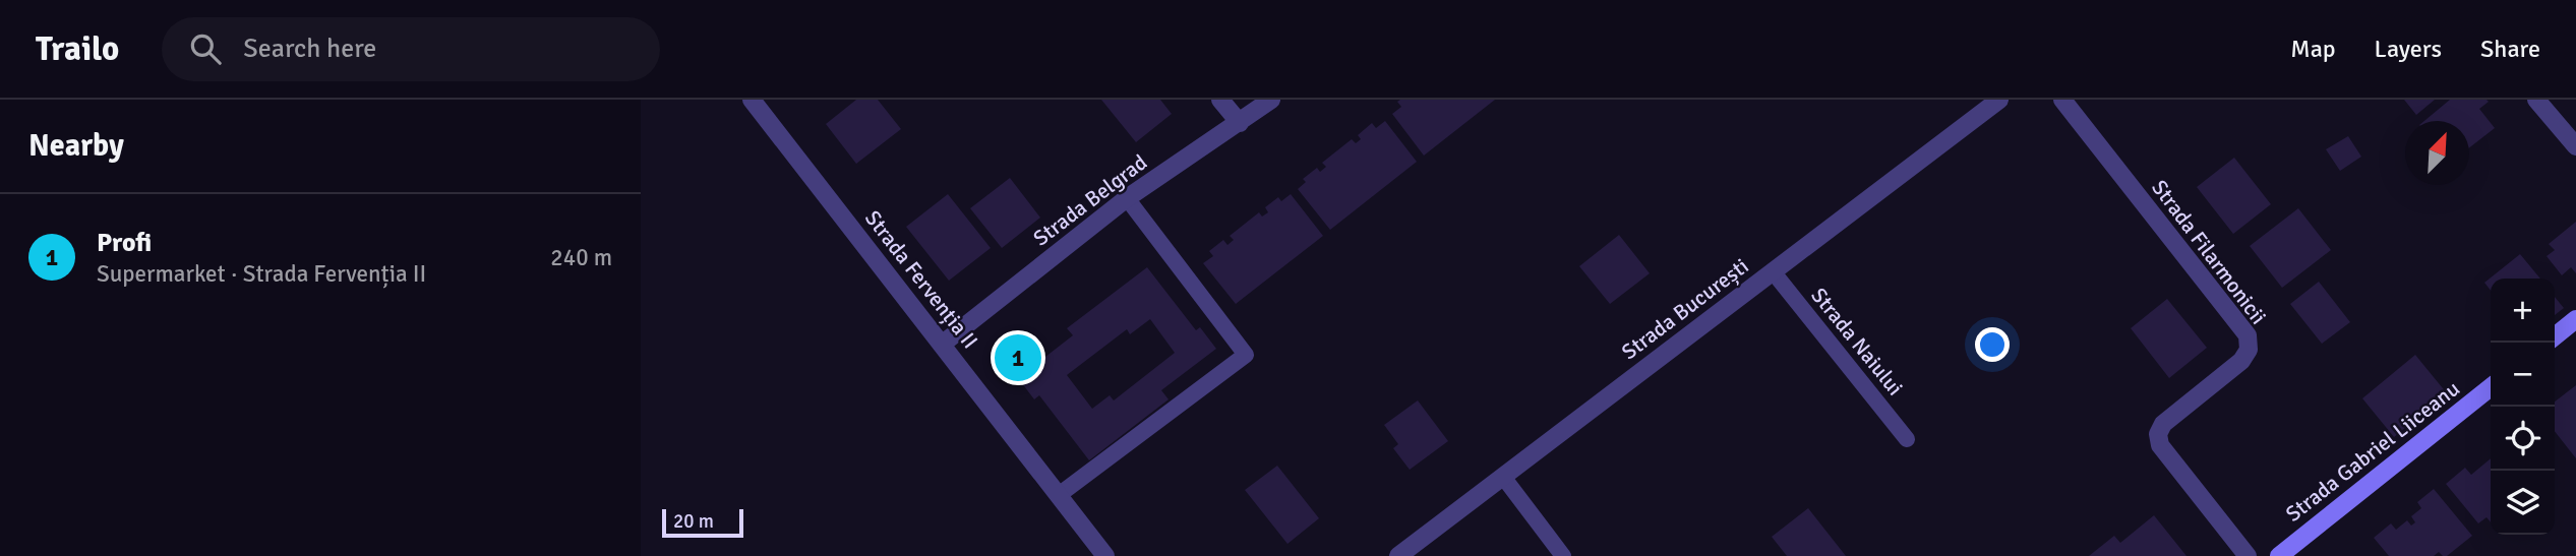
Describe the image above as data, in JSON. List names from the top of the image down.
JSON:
{
  "streets": {
    "street": [
      "Strada Belgrad",
      "Strada Filarmonicii",
      "Strada Fervenția II",
      "Strada București",
      "Strada Gabriel Liiceanu"
    ],
    "lane": ["Strada Naiului"]
  },
  "crossings": [
    ["Strada Belgrad", "Strada Fervenția II"],
    ["Strada București", "Strada Naiului"]
  ],
  "scale_bar": "20 m",
  "north": "top right",
  "page": {
    "header": "Trailo",
    "search": "Search here",
    "nav": ["Map", "Layers", "Share"],
    "heading": "Nearby",
    "list": [
      {
        "mark": "1",
        "name": "Profi",
        "note": "Supermarket · Strada Fervenția II",
        "value": "240 m"
      }
    ],
    "map_buttons": ["+", "−"],
    "pins": "1",
    "scale": "20 m"
  }
}
